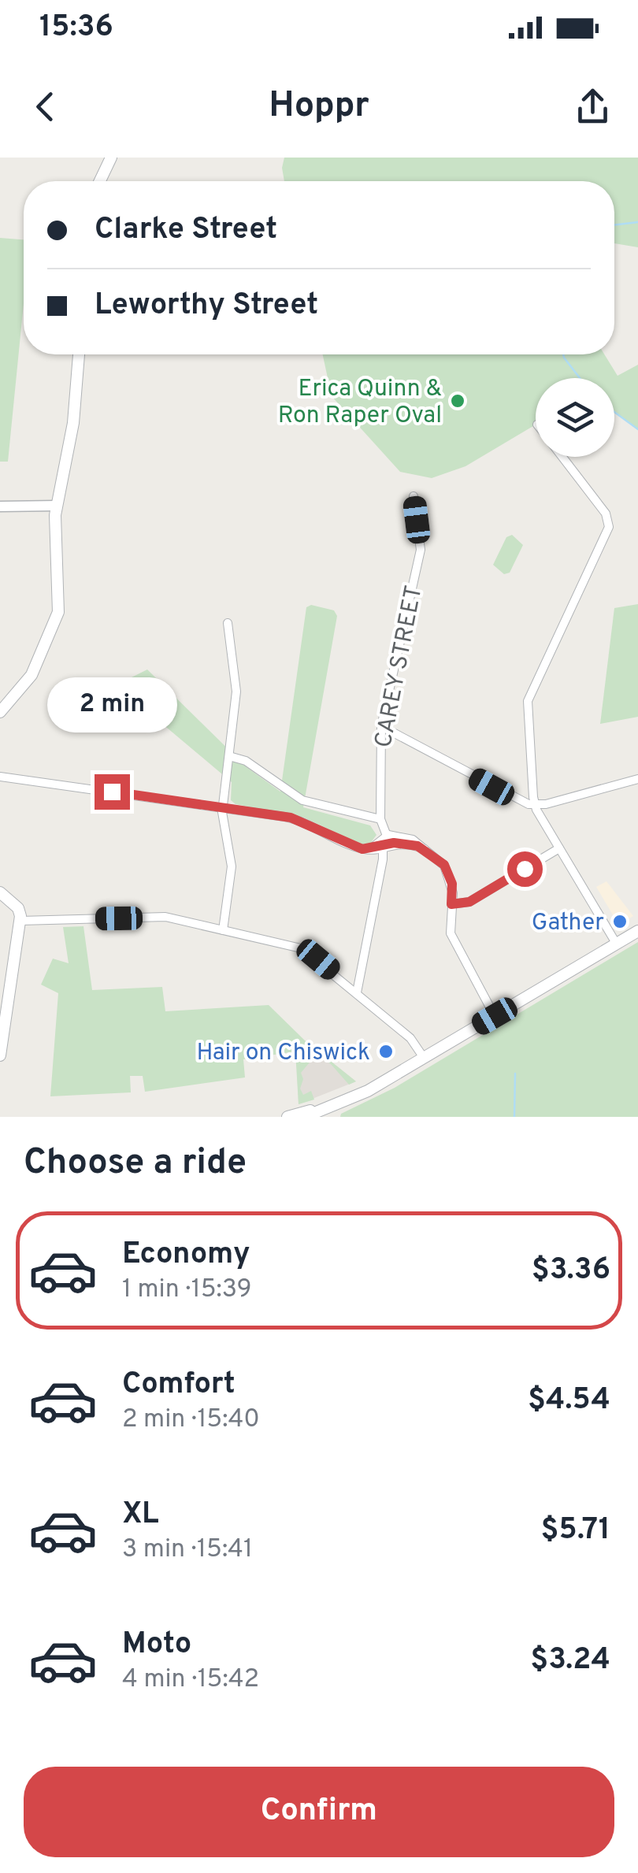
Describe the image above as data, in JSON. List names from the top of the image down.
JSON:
{
  "streets": {
    "street": ["CAREY STREET"]
  },
  "places": ["Erica Quinn & Ron Raper Oval", "Gather", "Hair on Chiswick"],
  "page": {
    "status": "15:36",
    "header": "Hoppr",
    "banner": ["Clarke Street", "Leworthy Street"],
    "bubble": "2 min",
    "heading": "Choose a ride",
    "list": [
      {
        "name": "Economy",
        "note": "1 min · 15:39",
        "value": "$3.36"
      },
      {
        "name": "Comfort",
        "note": "2 min · 15:40",
        "value": "$4.54"
      },
      {
        "name": "XL",
        "note": "3 min · 15:41",
        "value": "$5.71"
      },
      {
        "name": "Moto",
        "note": "4 min · 15:42",
        "value": "$3.24"
      }
    ],
    "buttons": "Confirm"
  }
}
